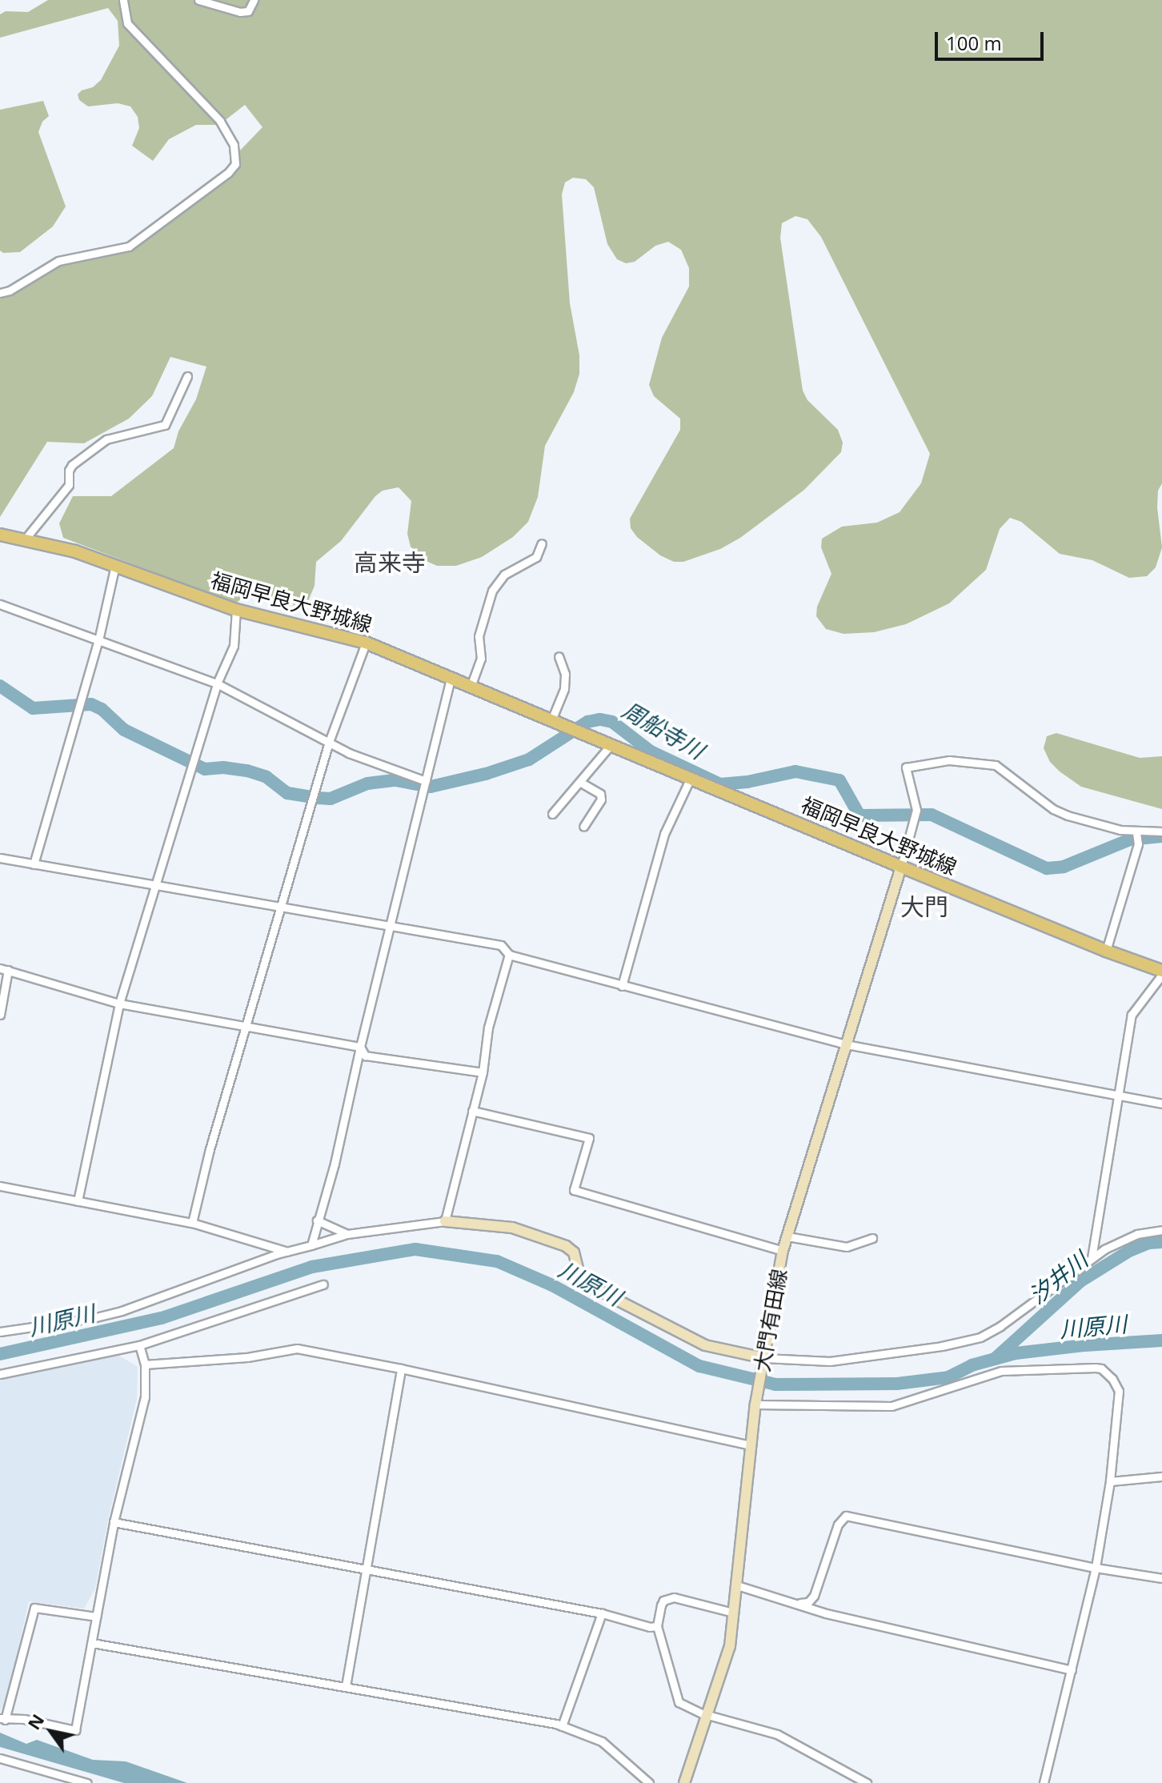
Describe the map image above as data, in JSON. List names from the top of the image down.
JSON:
{
  "streets": {
    "main road": ["福岡早良大野城線", "大門有田線"]
  },
  "crossings": [
    ["福岡早良大野城線", "大門有田線"]
  ],
  "districts": ["高来寺", "大門"],
  "water": ["周船寺川", "汐井川", "川原川"],
  "scale_bar": "100 m",
  "north": "top left"
}
